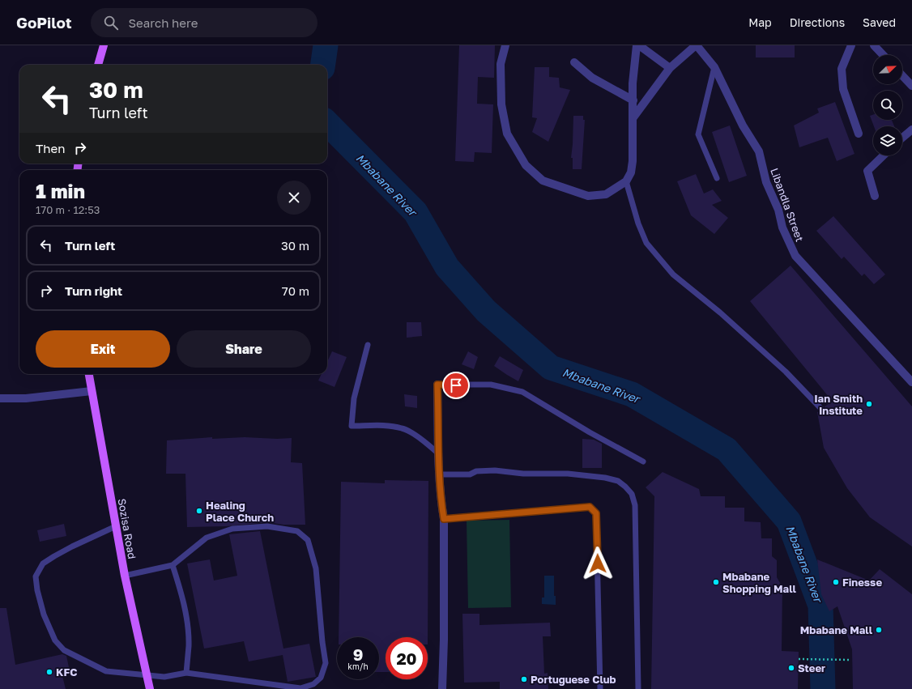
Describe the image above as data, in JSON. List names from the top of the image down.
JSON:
{
  "streets": {
    "main road": ["Sozisa Road"],
    "street": ["Libandla Street"]
  },
  "water": ["Mbabane River"],
  "places": [
    "Ian Smith Institute",
    "Healing Place Church",
    "Mbabane Shopping Mall",
    "Finesse",
    "Mbabane Mall",
    "Steer",
    "KFC",
    "Portuguese Club"
  ],
  "north": "top right",
  "page": {
    "header": "GoPilot",
    "search": "Search here",
    "nav": ["Map", "Directions", "Saved"],
    "turn": ["30 m", "Turn left"],
    "then": "Then",
    "heading": ["1 min", "170 m · 12:53"],
    "list": [
      {
        "name": "Turn left",
        "value": "30 m"
      },
      {
        "name": "Turn right",
        "value": "70 m"
      }
    ],
    "buttons": ["Exit", "Share"],
    "speed": "9 km/h",
    "limit": "20"
  }
}
